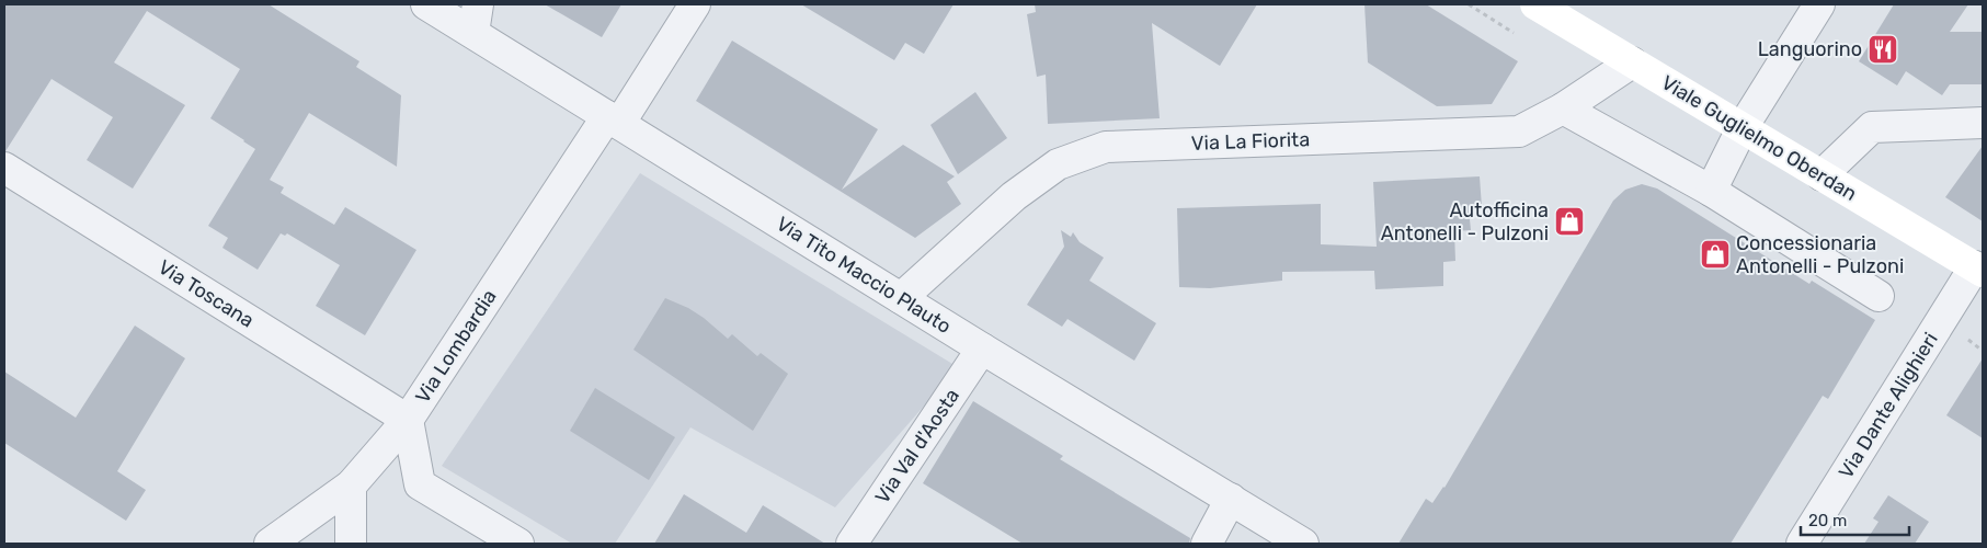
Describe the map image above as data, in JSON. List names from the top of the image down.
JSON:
{
  "streets": {
    "main road": ["Viale Guglielmo Oberdan"],
    "street": [
      "Via La Fiorita",
      "Via Tito Maccio Plauto",
      "Via Toscana",
      "Via Lombardia",
      "Via Dante Alighieri",
      "Via Val d'Aosta"
    ]
  },
  "crossings": [
    ["Viale Guglielmo Oberdan", "Via La Fiorita"],
    ["Viale Guglielmo Oberdan", "Via Dante Alighieri"],
    ["Via La Fiorita", "Via Tito Maccio Plauto"],
    ["Via Tito Maccio Plauto", "Via Lombardia"],
    ["Via Tito Maccio Plauto", "Via Val d'Aosta"],
    ["Via Toscana", "Via Lombardia"]
  ],
  "places": {
    "restaurant": ["Languorino"],
    "shop": ["Autofficina Antonelli - Pulzoni", "Concessionaria Antonelli - Pulzoni"]
  },
  "scale_bar": "20 m"
}
